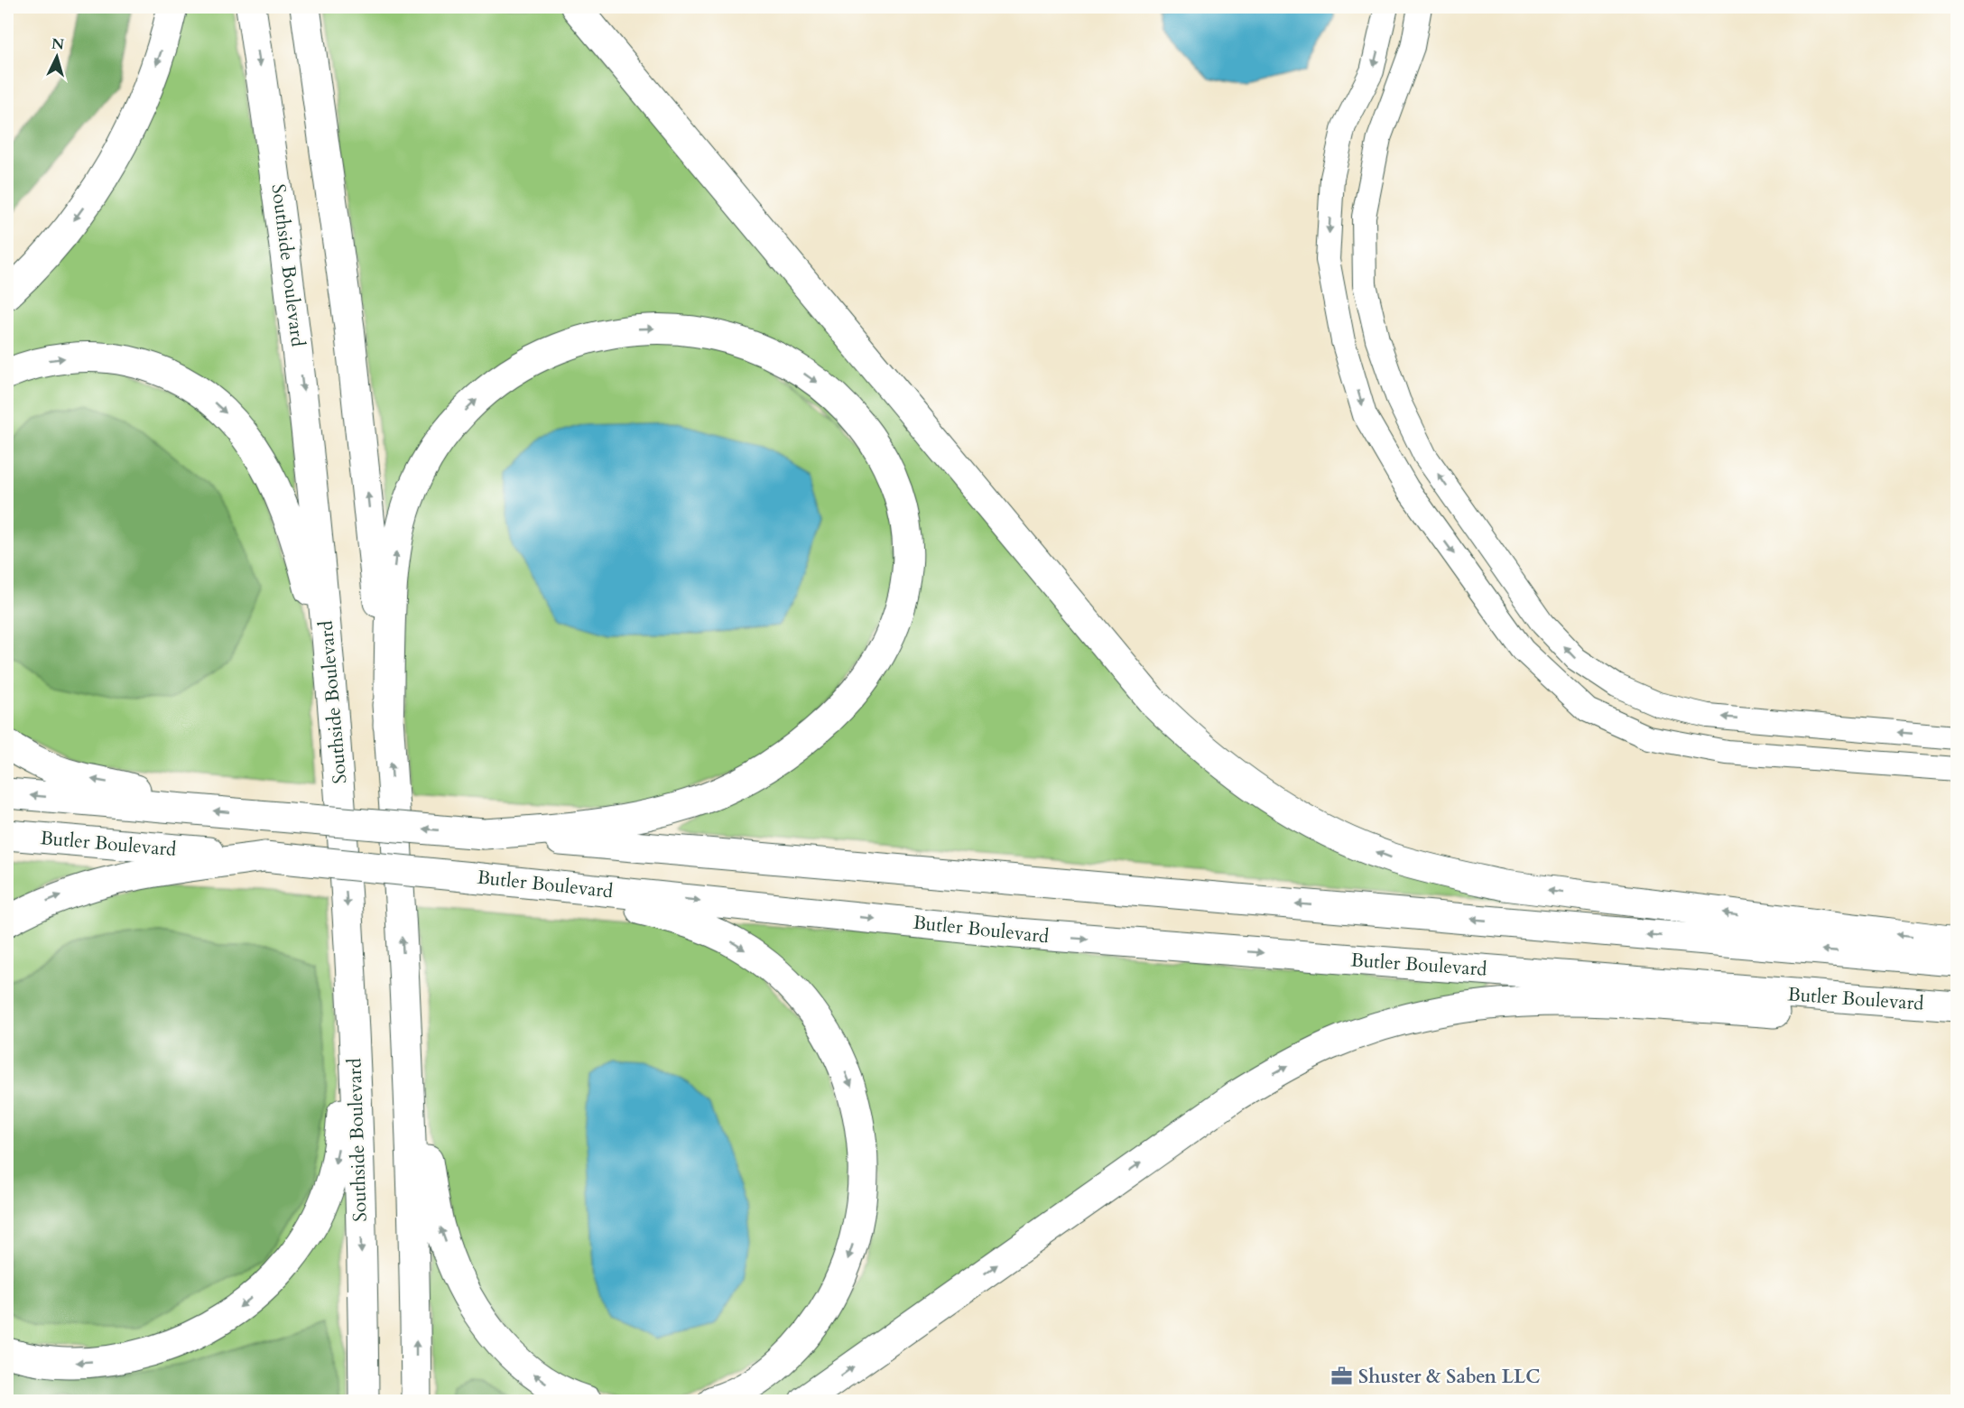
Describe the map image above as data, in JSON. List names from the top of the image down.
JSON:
{
  "streets": {
    "highway": ["Southside Boulevard", "Butler Boulevard"]
  },
  "places": {
    "office": ["Shuster & Saben LLC"]
  },
  "north": "top"
}
